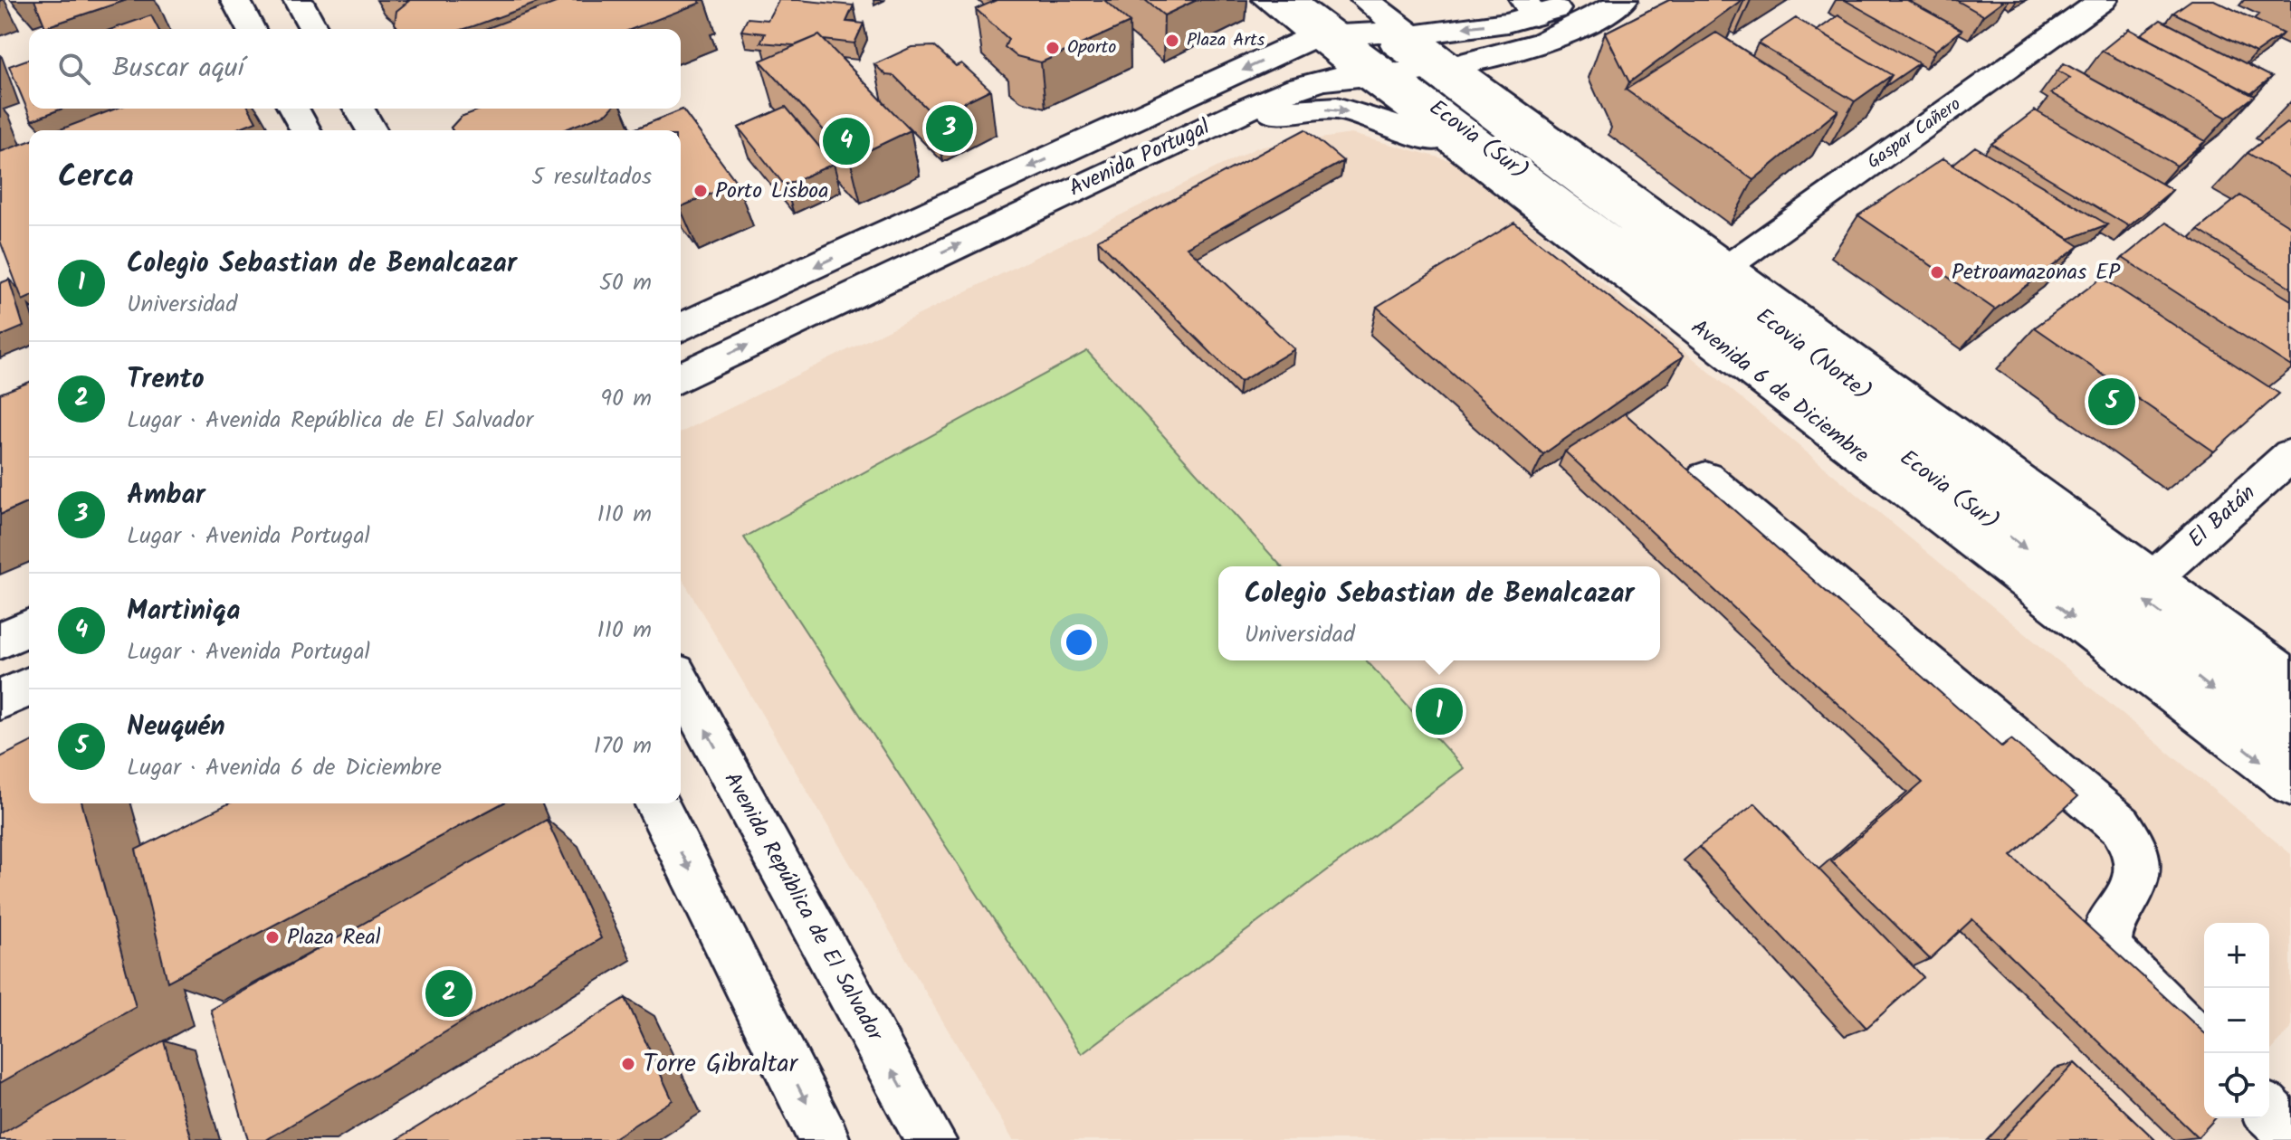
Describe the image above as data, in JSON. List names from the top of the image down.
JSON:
{
  "streets": {
    "main road": [
      "Gaspar Cañero",
      "Ecovia (Sur)",
      "Avenida Portugal",
      "Ecovia (Norte)",
      "Avenida 6 de Diciembre",
      "El Batán",
      "Avenida República de El Salvador"
    ]
  },
  "crossings": [
    ["Ecovia (Sur)", "Avenida Portugal"],
    ["Ecovia (Sur)", "Avenida 6 de Diciembre"],
    ["Avenida Portugal", "Ecovia (Norte)"],
    ["Avenida Portugal", "Avenida 6 de Diciembre"]
  ],
  "places": [
    "Plaza Arts",
    "Oporto",
    "Porto Lisboa",
    "Petroamazonas EP",
    "Plaza Real",
    "Torre Gibraltar"
  ],
  "page": {
    "search": "Buscar aquí",
    "pins": [
      "3",
      "4",
      "5",
      "1",
      "2"
    ],
    "heading": ["Cerca", "5 resultados"],
    "list": [
      {
        "mark": "1",
        "name": "Colegio Sebastian de Benalcazar",
        "note": "Universidad",
        "value": "50 m"
      },
      {
        "mark": "2",
        "name": "Trento",
        "note": "Lugar · Avenida República de El Salvador",
        "value": "90 m"
      },
      {
        "mark": "3",
        "name": "Ambar",
        "note": "Lugar · Avenida Portugal",
        "value": "110 m"
      },
      {
        "mark": "4",
        "name": "Martiniqa",
        "note": "Lugar · Avenida Portugal",
        "value": "110 m"
      },
      {
        "mark": "5",
        "name": "Neuquén",
        "note": "Lugar · Avenida 6 de Diciembre",
        "value": "170 m"
      }
    ],
    "popup": ["Colegio Sebastian de Benalcazar", "Universidad"],
    "map_buttons": ["+", "−"]
  }
}
